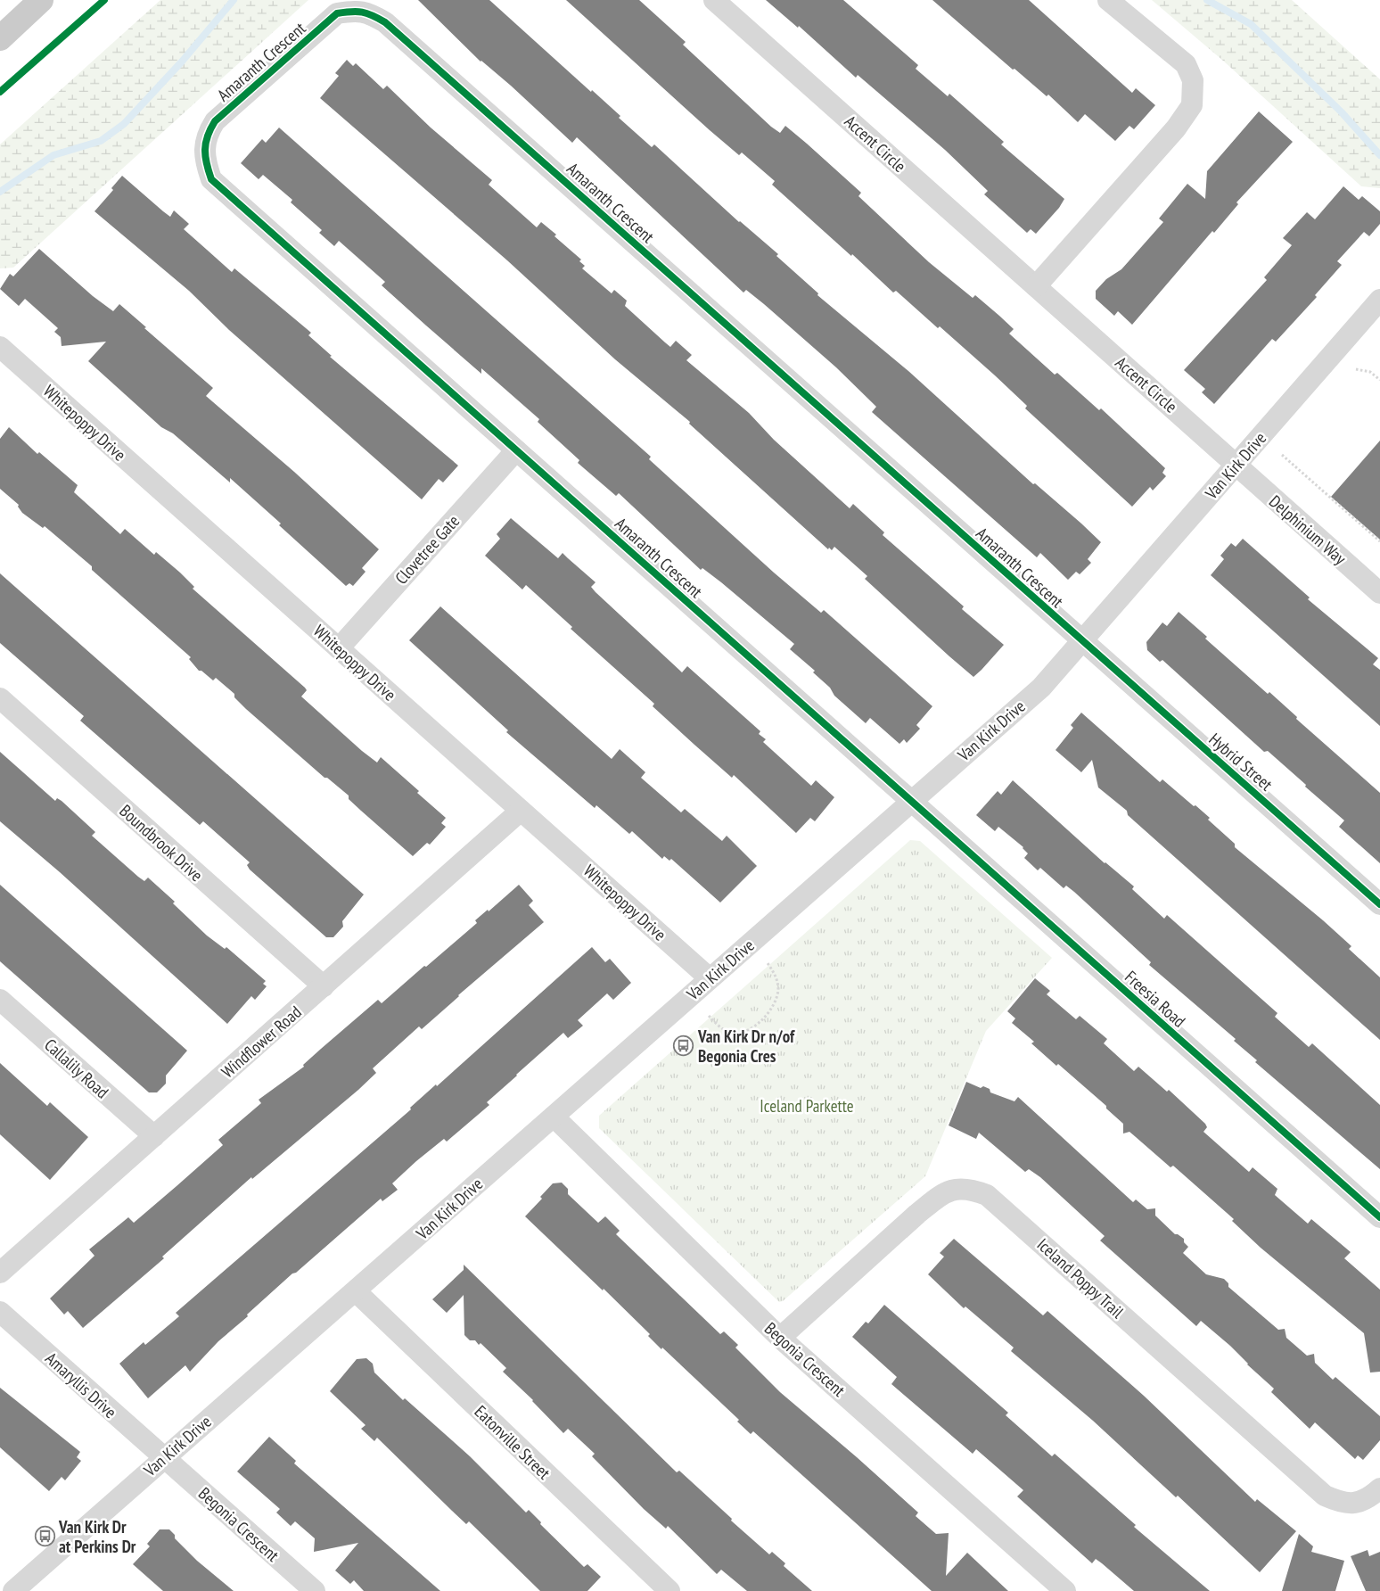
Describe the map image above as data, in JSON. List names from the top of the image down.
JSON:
{
  "streets": {
    "street": [
      "Amaranth Crescent",
      "Accent Circle",
      "Whitepoppy Drive",
      "Van Kirk Drive",
      "Delphinium Way",
      "Clovetree Gate",
      "Hybrid Street",
      "Boundbrook Drive",
      "Freesia Road",
      "Windflower Road",
      "Callalily Road",
      "Iceland Poppy Trail",
      "Begonia Crescent",
      "Amaryllis Drive",
      "Eatonville Street"
    ]
  },
  "crossings": [
    ["Amaranth Crescent", "Van Kirk Drive"],
    ["Amaranth Crescent", "Clovetree Gate"],
    ["Amaranth Crescent", "Hybrid Street"],
    ["Amaranth Crescent", "Freesia Road"],
    ["Accent Circle", "Van Kirk Drive"],
    ["Accent Circle", "Delphinium Way"],
    ["Whitepoppy Drive", "Van Kirk Drive"],
    ["Whitepoppy Drive", "Clovetree Gate"],
    ["Whitepoppy Drive", "Windflower Road"],
    ["Van Kirk Drive", "Delphinium Way"],
    ["Van Kirk Drive", "Hybrid Street"],
    ["Van Kirk Drive", "Freesia Road"],
    ["Van Kirk Drive", "Begonia Crescent"],
    ["Van Kirk Drive", "Amaryllis Drive"],
    ["Van Kirk Drive", "Eatonville Street"],
    ["Boundbrook Drive", "Windflower Road"],
    ["Windflower Road", "Callalily Road"],
    ["Iceland Poppy Trail", "Begonia Crescent"],
    ["Begonia Crescent", "Amaryllis Drive"]
  ],
  "parks": ["Iceland Parkette"],
  "places": {
    "bus stop": ["Van Kirk Dr n/of Begonia Cres", "Van Kirk Dr at Perkins Dr"]
  }
}
